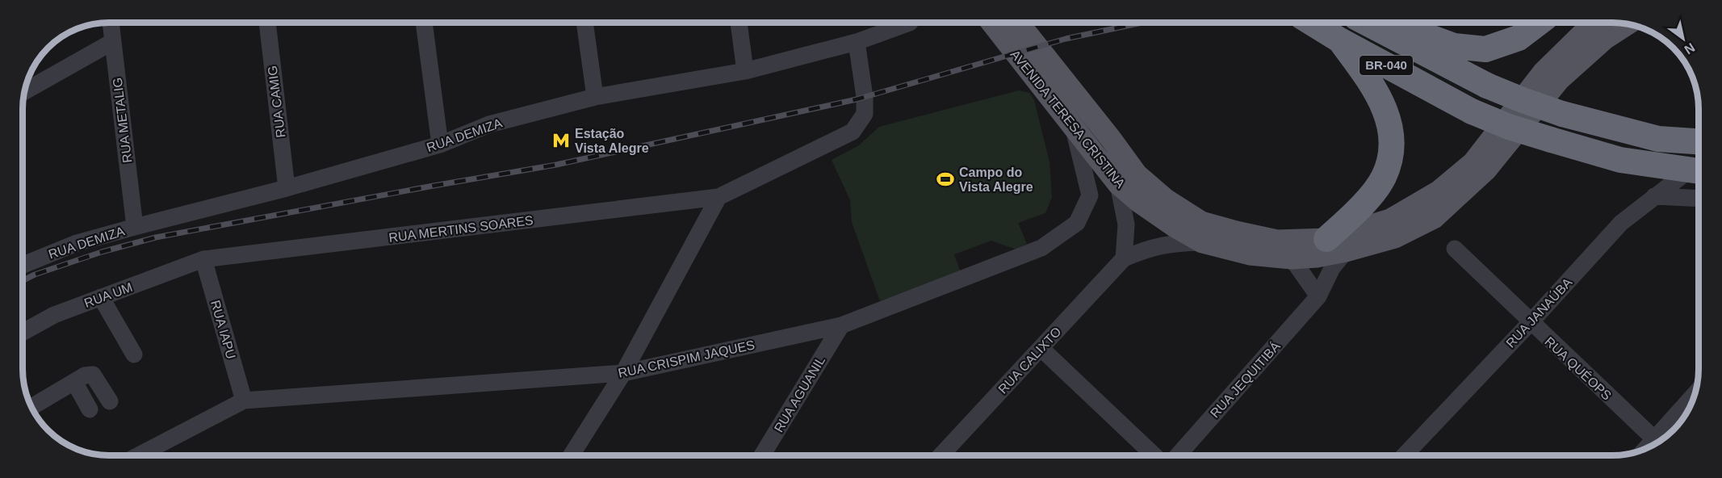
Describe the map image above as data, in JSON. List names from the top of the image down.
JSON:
{
  "streets": {
    "highway": ["BR-040"],
    "main road": ["AVENIDA TERESA CRISTINA"],
    "street": [
      "RUA CAMIG",
      "RUA METALIG",
      "RUA DEMIZA",
      "RUA MERTINS SOARES",
      "RUA UM",
      "RUA JANAÚBA",
      "RUA IAPU",
      "RUA CRISPIM JAQUES",
      "RUA CALIXTO",
      "RUA QUÉOPS",
      "RUA JEQUITIBÁ",
      "RUA AGUANIL"
    ]
  },
  "crossings": [
    ["BR-040", "RUA JANAÚBA"],
    ["RUA CAMIG", "RUA DEMIZA"],
    ["AVENIDA TERESA CRISTINA", "RUA CRISPIM JAQUES"],
    ["AVENIDA TERESA CRISTINA", "RUA CALIXTO"],
    ["AVENIDA TERESA CRISTINA", "RUA JEQUITIBÁ"],
    ["RUA METALIG", "RUA DEMIZA"],
    ["RUA DEMIZA", "RUA MERTINS SOARES"],
    ["RUA MERTINS SOARES", "RUA UM"],
    ["RUA MERTINS SOARES", "RUA IAPU"],
    ["RUA UM", "RUA IAPU"],
    ["RUA JANAÚBA", "RUA QUÉOPS"],
    ["RUA IAPU", "RUA CRISPIM JAQUES"],
    ["RUA CRISPIM JAQUES", "RUA AGUANIL"]
  ],
  "places": {
    "metro station": ["Estação Vista Alegre"],
    "sports": ["Campo do Vista Alegre"]
  },
  "north": "bottom right"
}
